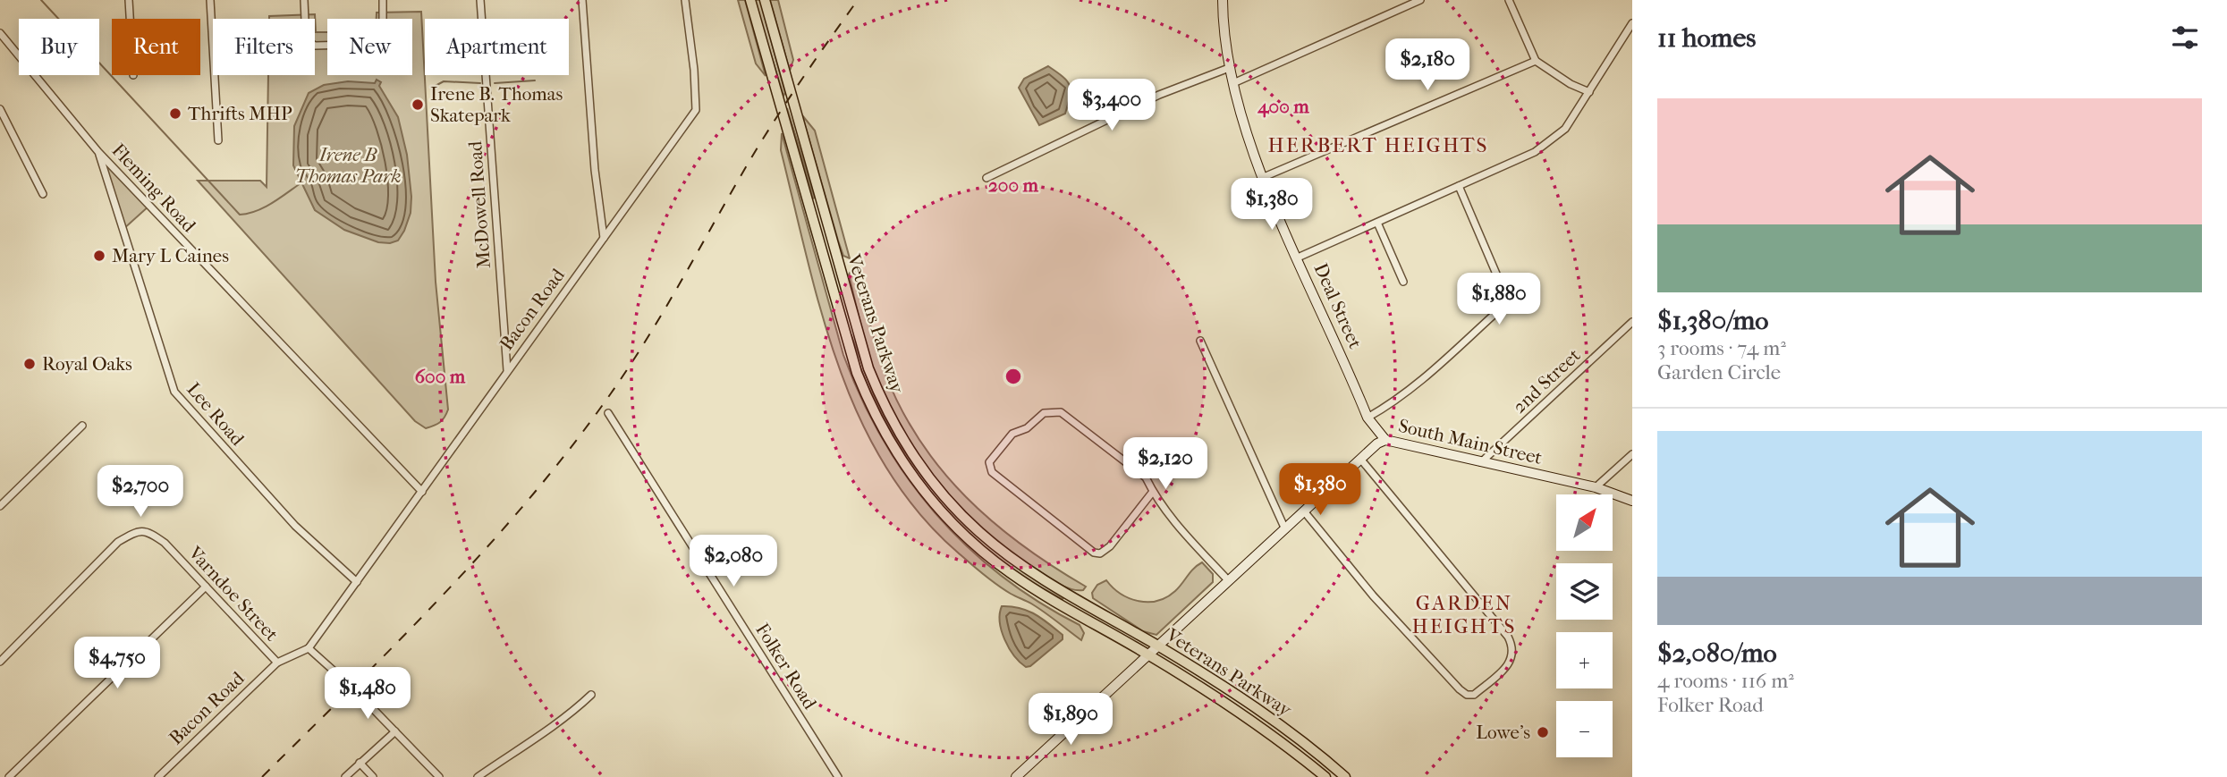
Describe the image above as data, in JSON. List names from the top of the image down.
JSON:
{
  "streets": {
    "main road": ["Veterans Parkway"],
    "street": [
      "Fleming Road",
      "McDowell Road",
      "Deal Street",
      "Bacon Road",
      "2nd Street",
      "Lee Road",
      "South Main Street",
      "Varndoe Street",
      "Folker Road"
    ]
  },
  "crossings": [
    ["Fleming Road", "Bacon Road"],
    ["Fleming Road", "Lee Road"],
    ["McDowell Road", "Bacon Road"],
    ["Deal Street", "South Main Street"],
    ["Bacon Road", "Lee Road"],
    ["Bacon Road", "Varndoe Street"],
    ["Veterans Parkway", "South Main Street"],
    ["2nd Street", "South Main Street"]
  ],
  "districts": ["HERBERT HEIGHTS", "GARDEN HEIGHTS"],
  "parks": ["Irene B Thomas Park"],
  "places": [
    "Irene B. Thomas Skatepark",
    "Thrifts MHP",
    "Mary L Caines",
    "Royal Oaks",
    "Lowe's"
  ],
  "north": "top right",
  "page": {
    "heading": "11 homes",
    "chip": [
      "Buy",
      "Rent",
      "Filters",
      "New",
      "Apartment"
    ],
    "price": [
      "$2,180",
      "$3,400",
      "$1,380",
      "$1,880",
      "$2,120",
      "$1,380",
      "$2,700",
      "$2,080",
      "$4,750",
      "$1,480",
      "$1,890"
    ],
    "list": [
      {
        "name": "$1,380/mo",
        "note": "3 rooms · 74 m² · Garden Circle"
      },
      {
        "name": "$2,080/mo",
        "note": "4 rooms · 116 m² · Folker Road"
      }
    ],
    "map_buttons": ["+", "−"]
  },
  "rings": ["400 m", "200 m", "600 m"]
}
